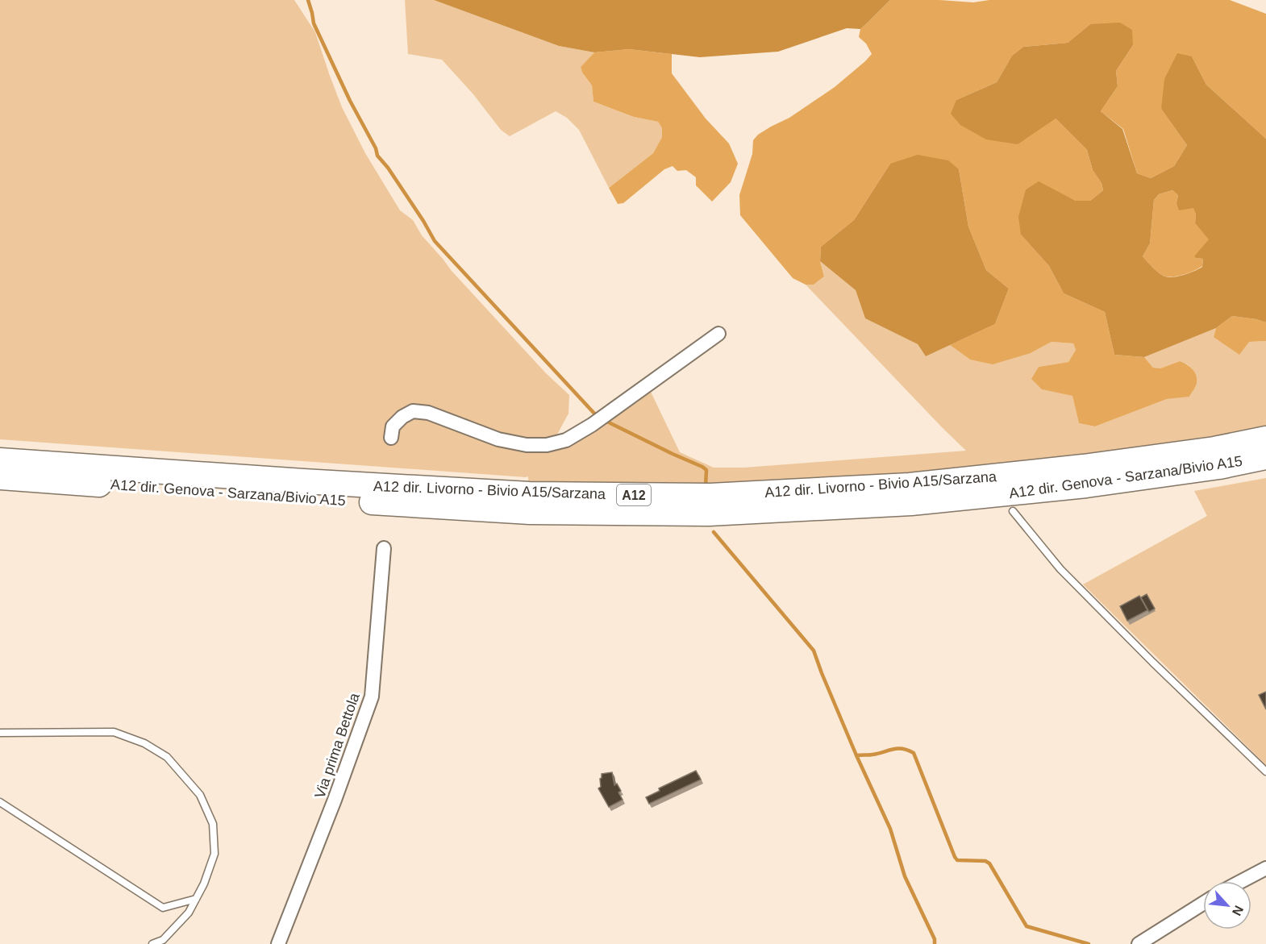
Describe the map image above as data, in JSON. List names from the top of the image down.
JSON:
{
  "streets": {
    "highway": ["A12 dir. Genova - Sarzana/Bivio A15", "A12 dir. Livorno - Bivio A15/Sarzana", "A12"],
    "street": ["Via prima Bettola"]
  },
  "north": "bottom right"
}
